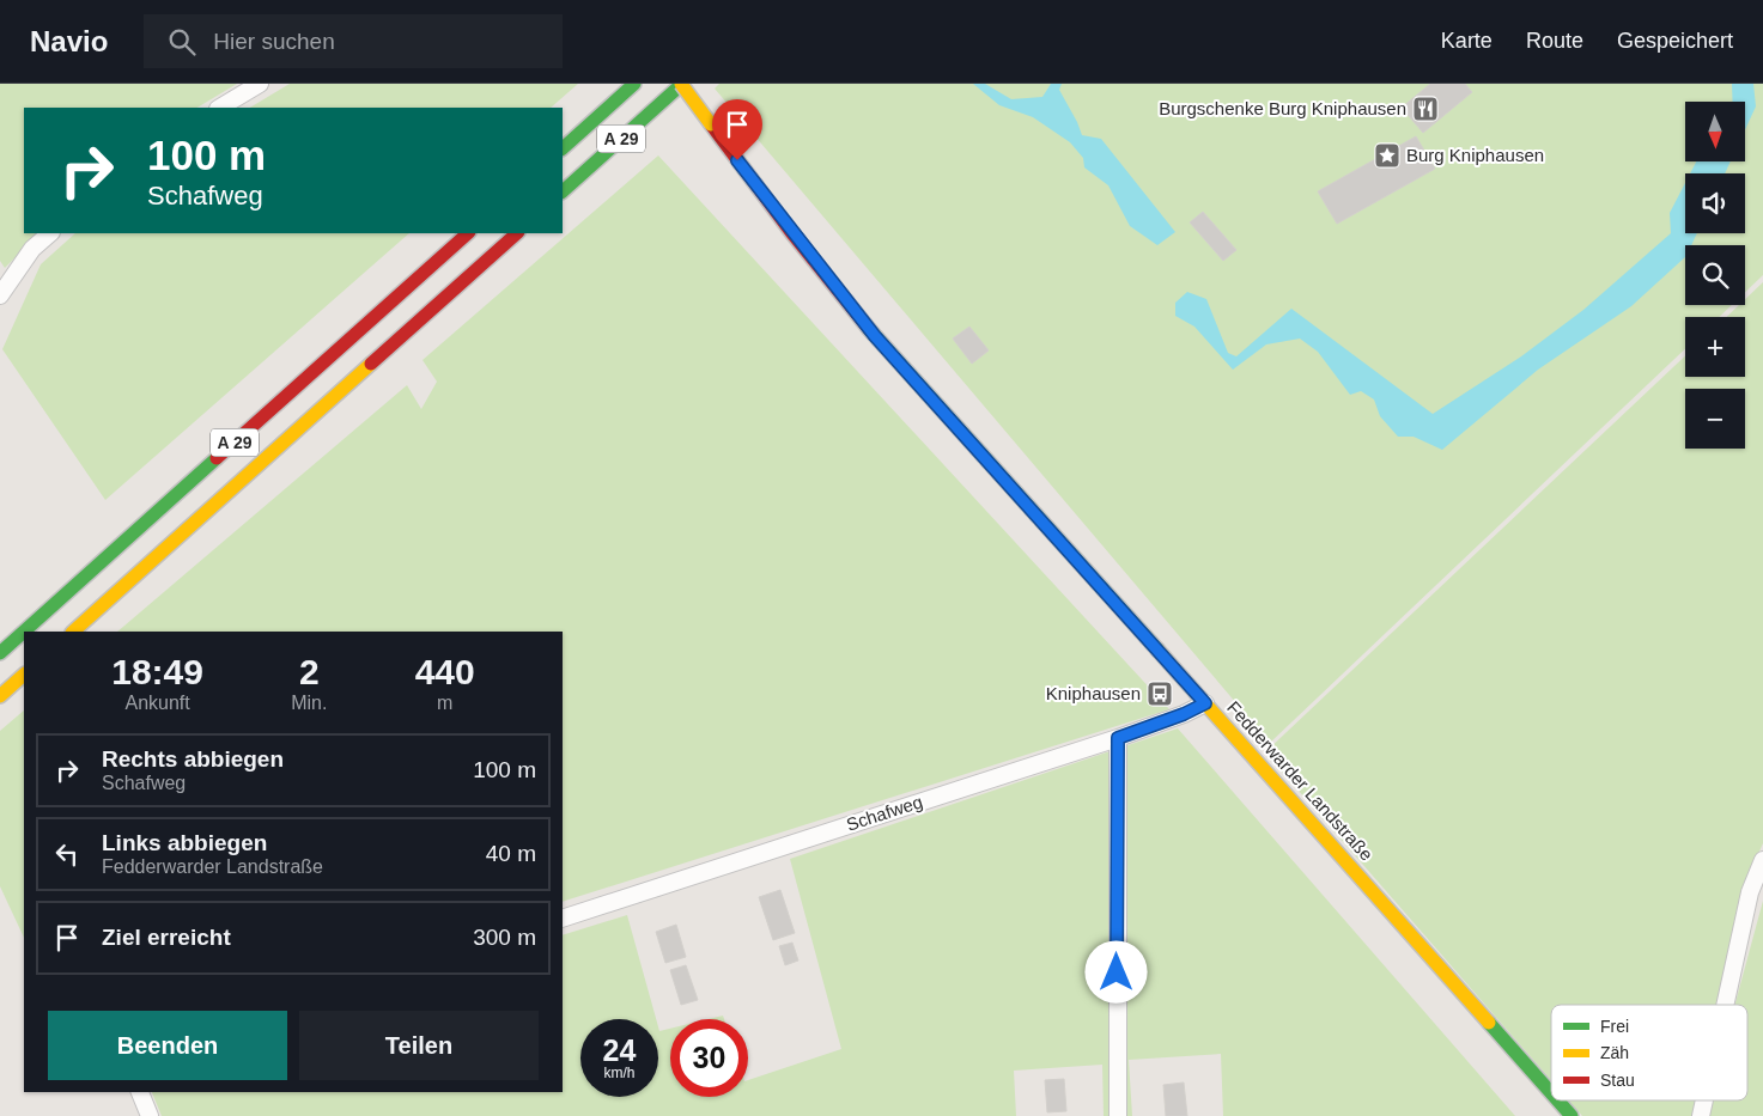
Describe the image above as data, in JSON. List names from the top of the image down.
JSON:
{
  "streets": {
    "main road": ["A 29", "Fedderwarder Landstraße"],
    "street": ["Schafweg"]
  },
  "crossings": [
    ["A 29", "Fedderwarder Landstraße"],
    ["Fedderwarder Landstraße", "Schafweg"]
  ],
  "places": {
    "restaurant": ["Burgschenke Burg Kniphausen"],
    "place": ["Burg Kniphausen"],
    "bus stop": ["Kniphausen"]
  },
  "legend": ["Frei", "Zäh", "Stau"],
  "north": "bottom",
  "page": {
    "header": "Navio",
    "search": "Hier suchen",
    "nav": ["Karte", "Route", "Gespeichert"],
    "map_buttons": ["+", "−"],
    "turn": ["100 m", "Schafweg"],
    "eta": [
      "18:49",
      "Ankunft",
      "2",
      "Min.",
      "440",
      "m"
    ],
    "list": [
      {
        "name": "Rechts abbiegen",
        "note": "Schafweg",
        "value": "100 m"
      },
      {
        "name": "Links abbiegen",
        "note": "Fedderwarder Landstraße",
        "value": "40 m"
      },
      {
        "name": "Ziel erreicht",
        "value": "300 m"
      }
    ],
    "buttons": ["Beenden", "Teilen"],
    "speed": "24 km/h",
    "limit": "30"
  }
}
